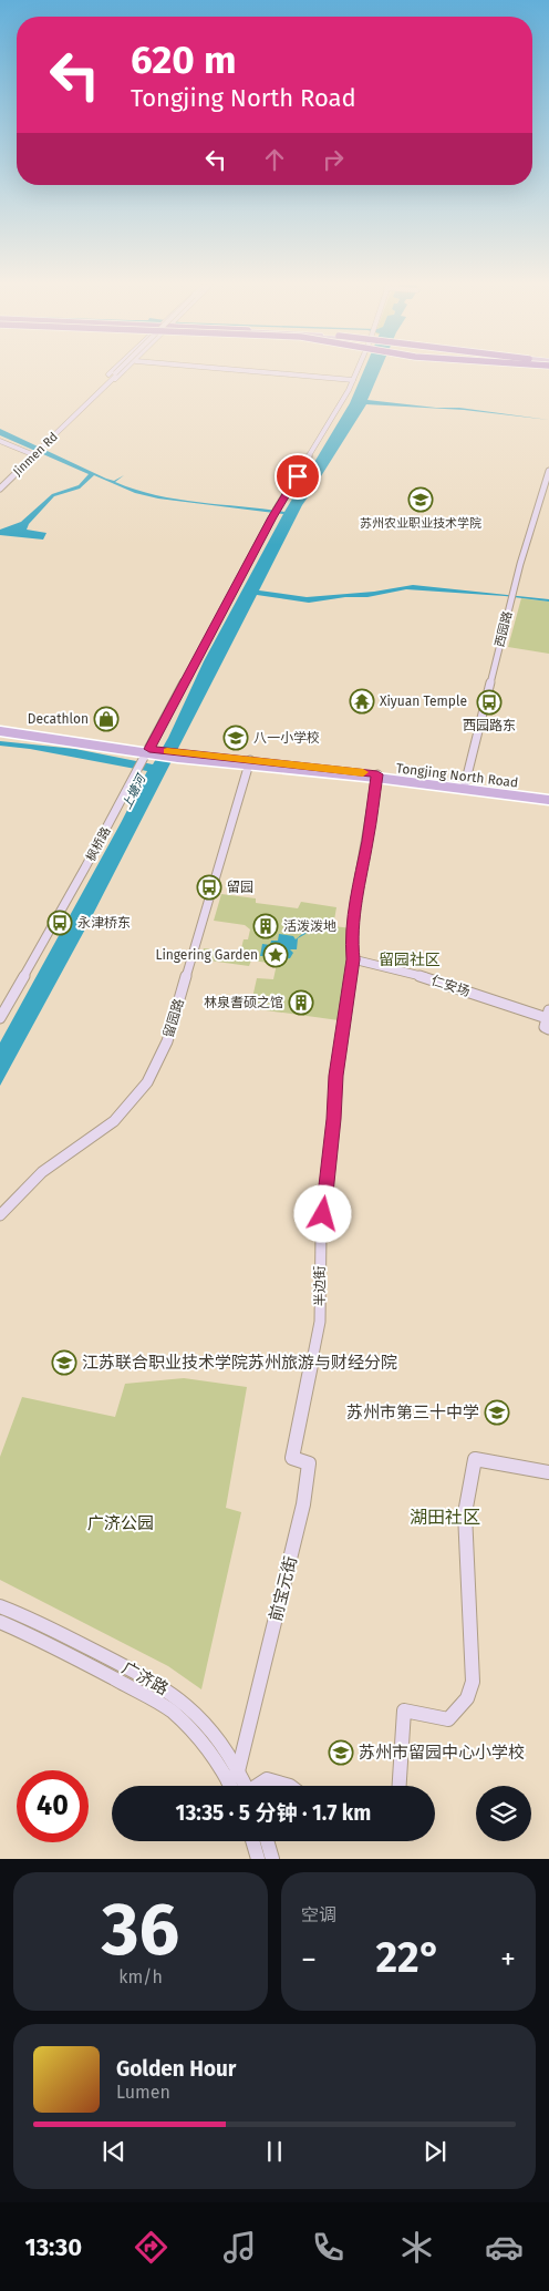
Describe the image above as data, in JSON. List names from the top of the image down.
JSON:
{
  "streets": {
    "main road": [
      "Jinmen Rd",
      "西园路",
      "Tongjing North Road",
      "枫桥路",
      "仁安场",
      "留园路",
      "半边街",
      "前宝元街",
      "广济路"
    ]
  },
  "crossings": [
    ["西园路", "Tongjing North Road"],
    ["Tongjing North Road", "枫桥路"],
    ["Tongjing North Road", "留园路"],
    ["Tongjing North Road", "半边街"],
    ["仁安场", "半边街"],
    ["半边街", "前宝元街"],
    ["前宝元街", "广济路"]
  ],
  "districts": ["留园社区", "湖田社区"],
  "water": ["上塘河"],
  "parks": ["广济公园"],
  "places": {
    "school or university": [
      "苏州农业职业技术学院",
      "八一小学校",
      "江苏联合职业技术学院苏州旅游与财经分院",
      "苏州市第三十中学",
      "苏州市留园中心小学校"
    ],
    "temple": ["Xiyuan Temple"],
    "bus stop": ["西园路东", "留园", "永津桥东"],
    "shop": ["Decathlon"],
    "building": ["活泼泼地", "林泉耆硕之馆"],
    "place": ["Lingering Garden"]
  },
  "page": {
    "turn": ["620 m", "Tongjing North Road"],
    "limit": "40",
    "trip": "13:35 · 5 分钟 · 1.7 km",
    "tile": [
      ["36", "km/h"],
      "空调"
    ],
    "heat": ["−", "22°", "+"],
    "song": ["Golden Hour", "Lumen"],
    "tabs": "13:30"
  }
}
